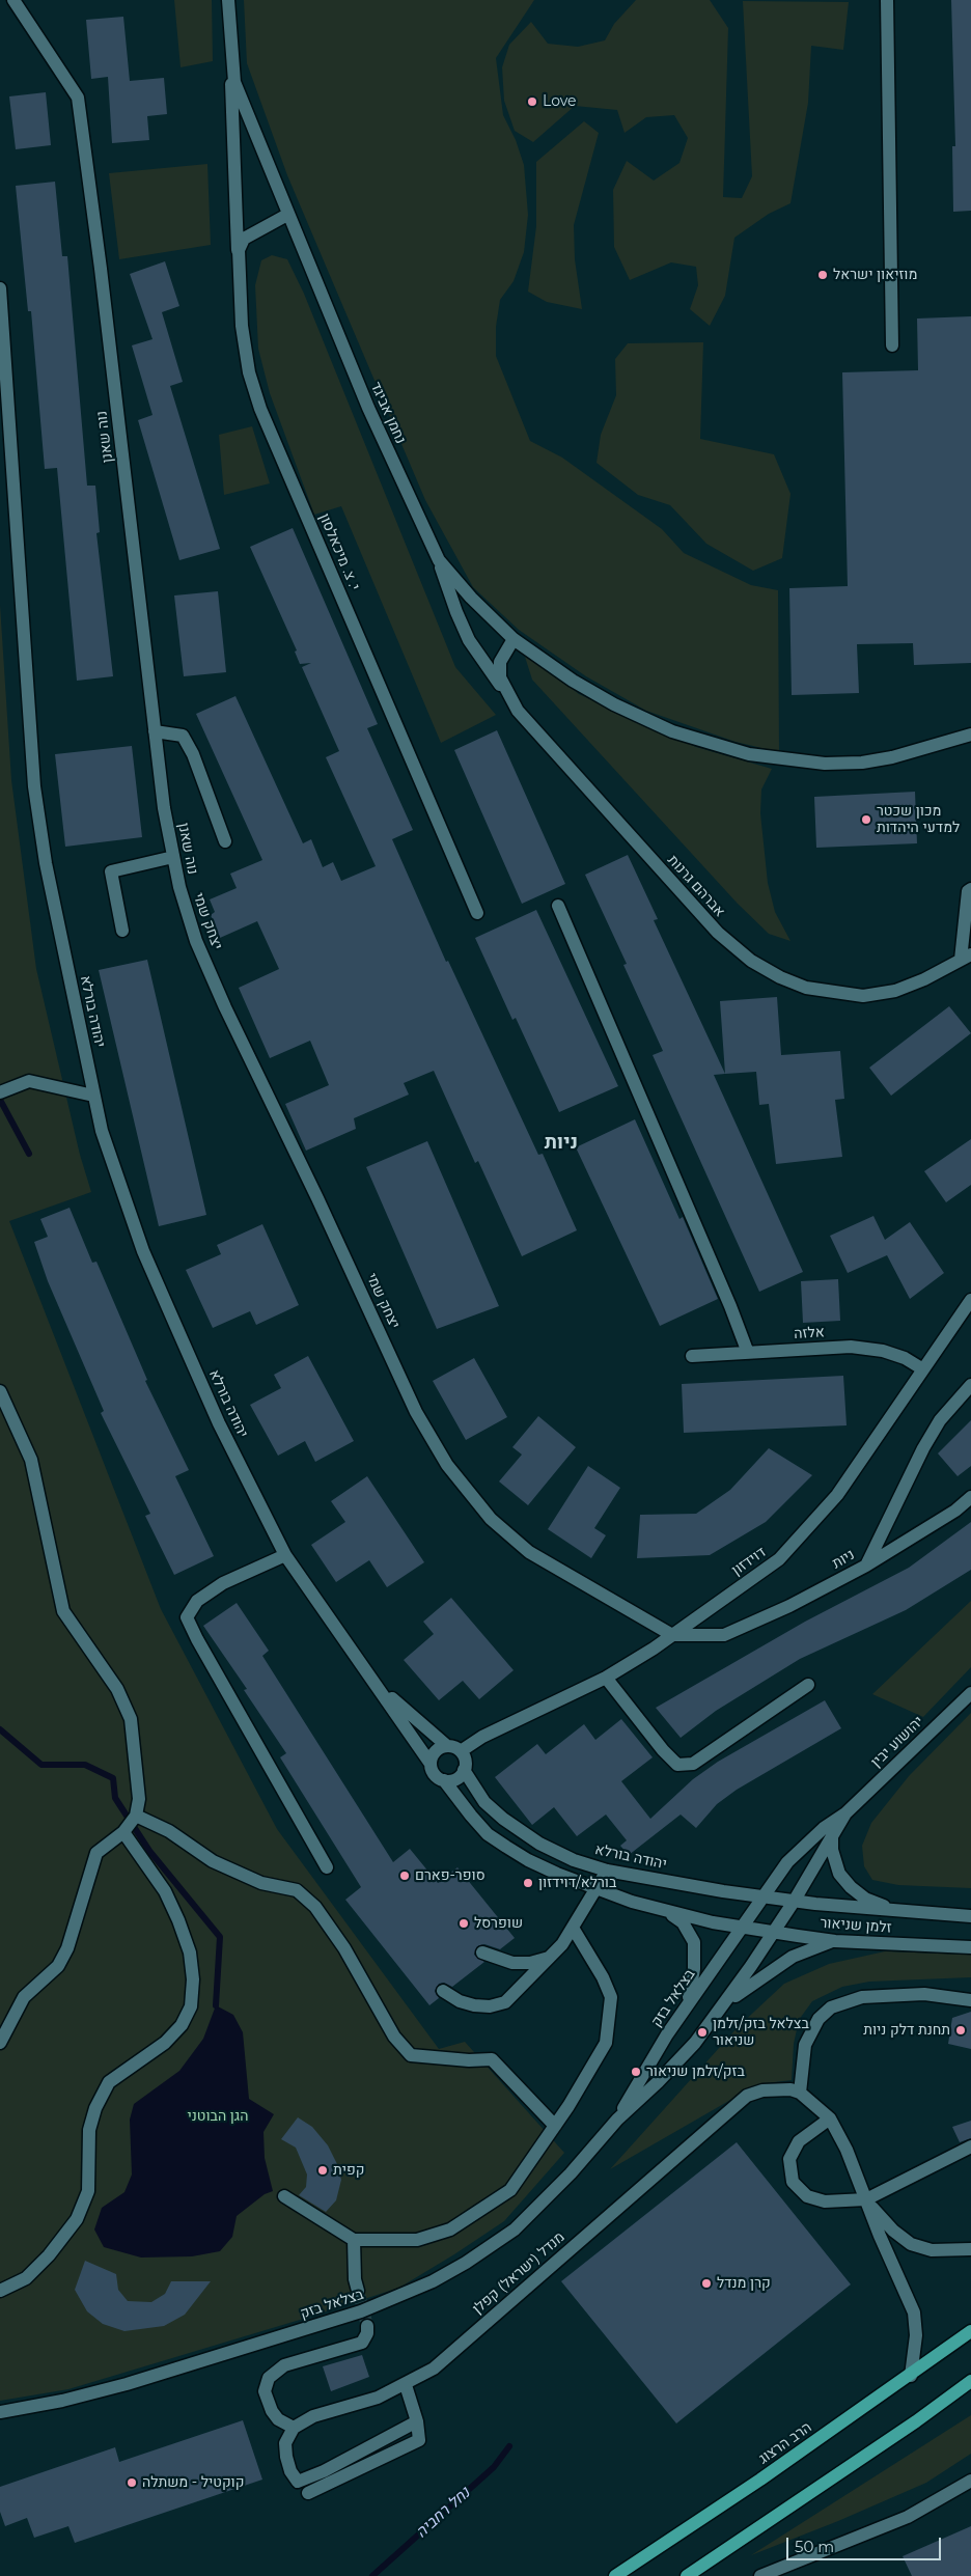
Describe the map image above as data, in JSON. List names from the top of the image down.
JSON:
{
  "streets": {
    "main road": ["הרב הרצוג"],
    "street": [
      "נחמן אביגד",
      "נוה שאנן",
      "י. צ. מיכאלסון",
      "אברהם גרנות",
      "יצחק שמי",
      "יהודה בורלא",
      "אלזה",
      "ניות",
      "דוידזון",
      "יהושוע יבין",
      "זלמן שניאור",
      "בצלאל בזק",
      "מנדל (ישראל) קפלן"
    ]
  },
  "crossings": [
    ["נחמן אביגד", "י. צ. מיכאלסון"],
    ["נחמן אביגד", "אברהם גרנות"],
    ["נוה שאנן", "יצחק שמי"],
    ["יצחק שמי", "ניות"],
    ["יצחק שמי", "דוידזון"],
    ["יהודה בורלא", "דוידזון"],
    ["יהודה בורלא", "יהושוע יבין"],
    ["יהודה בורלא", "זלמן שניאור"],
    ["יהודה בורלא", "בצלאל בזק"],
    ["אלזה", "דוידזון"],
    ["ניות", "דוידזון"],
    ["יהושוע יבין", "זלמן שניאור"],
    ["יהושוע יבין", "בצלאל בזק"],
    ["זלמן שניאור", "בצלאל בזק"]
  ],
  "districts": ["ניות"],
  "water": ["נחל רחביה"],
  "parks": ["הגן הבוטני"],
  "places": [
    "Love",
    "מוזיאון ישראל",
    "מכון שכטר למדעי היהדות",
    "סופר-פארם",
    "בורלא/דוידזון",
    "שופרסל",
    "תחנת דלק ניות",
    "בצלאל בזק/זלמן שניאור",
    "בזק/זלמן שניאור",
    "קפית",
    "קרן מנדל",
    "קוקטיל - משתלה"
  ],
  "scale_bar": "50 m"
}
